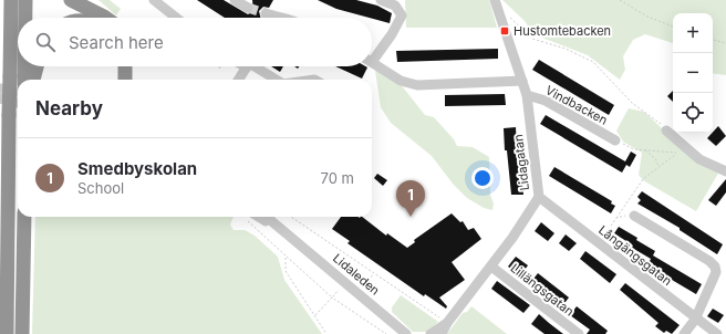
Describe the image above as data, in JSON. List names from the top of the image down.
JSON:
{
  "streets": {
    "street": [
      "Vindbacken",
      "Lidagatan",
      "Långängsgatan",
      "Lidaleden",
      "Lillängsgatan"
    ]
  },
  "crossings": [
    ["Vindbacken", "Lidagatan"],
    ["Lidagatan", "Långängsgatan"],
    ["Lidagatan", "Lillängsgatan"]
  ],
  "places": {
    "transit": ["Hustomtebacken"]
  },
  "page": {
    "map_buttons": ["+", "−"],
    "search": "Search here",
    "heading": "Nearby",
    "list": [
      {
        "mark": "1",
        "name": "Smedbyskolan",
        "note": "School",
        "value": "70 m"
      }
    ],
    "pins": "1"
  }
}
